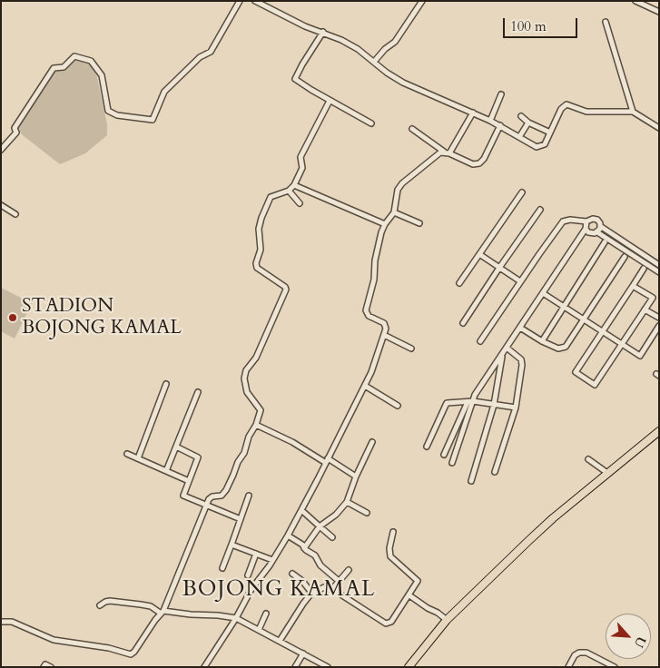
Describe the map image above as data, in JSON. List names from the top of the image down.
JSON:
{
  "districts": ["BOJONG KAMAL"],
  "places": ["STADION BOJONG KAMAL"],
  "scale_bar": "100 m",
  "north": "bottom right"
}
